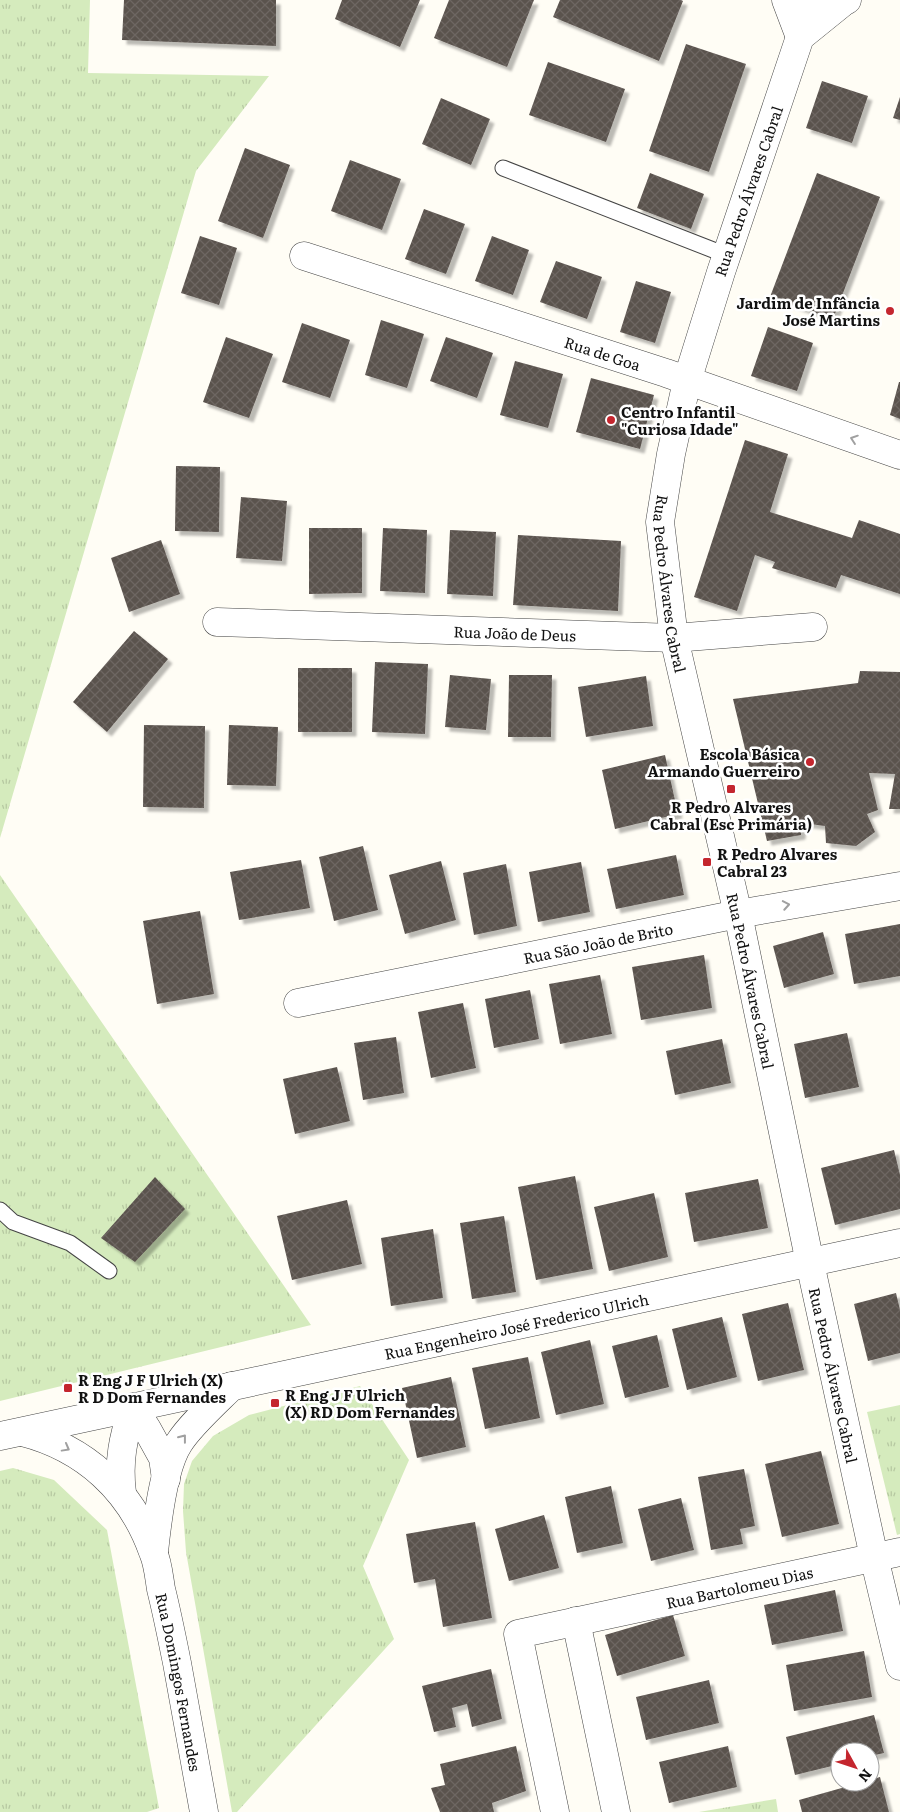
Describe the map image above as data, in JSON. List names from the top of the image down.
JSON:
{
  "streets": {
    "street": [
      "Rua Pedro Álvares Cabral",
      "Rua de Goa",
      "Rua João de Deus",
      "Rua São João de Brito",
      "Rua Engenheiro José Frederico Ulrich",
      "Rua Bartolomeu Dias",
      "Rua Domingos Fernandes"
    ]
  },
  "crossings": [
    ["Rua Pedro Álvares Cabral", "Rua de Goa"],
    ["Rua Pedro Álvares Cabral", "Rua João de Deus"],
    ["Rua Pedro Álvares Cabral", "Rua São João de Brito"],
    ["Rua Pedro Álvares Cabral", "Rua Engenheiro José Frederico Ulrich"],
    ["Rua Pedro Álvares Cabral", "Rua Bartolomeu Dias"],
    ["Rua Engenheiro José Frederico Ulrich", "Rua Domingos Fernandes"]
  ],
  "one_way": ["Rua de Goa"],
  "places": {
    "other": ["Jardim de Infância José Martins", "Centro Infantil \"Curiosa Idade\"", "Escola Básica Armando Guerreiro"],
    "transit": [
      "R Pedro Alvares Cabral (Esc Primária)",
      "R Pedro Alvares Cabral 23",
      "R Eng J F Ulrich (X) R D Dom Fernandes",
      "R Eng J F Ulrich (X) RD Dom Fernandes"
    ]
  },
  "north": "bottom right"
}
